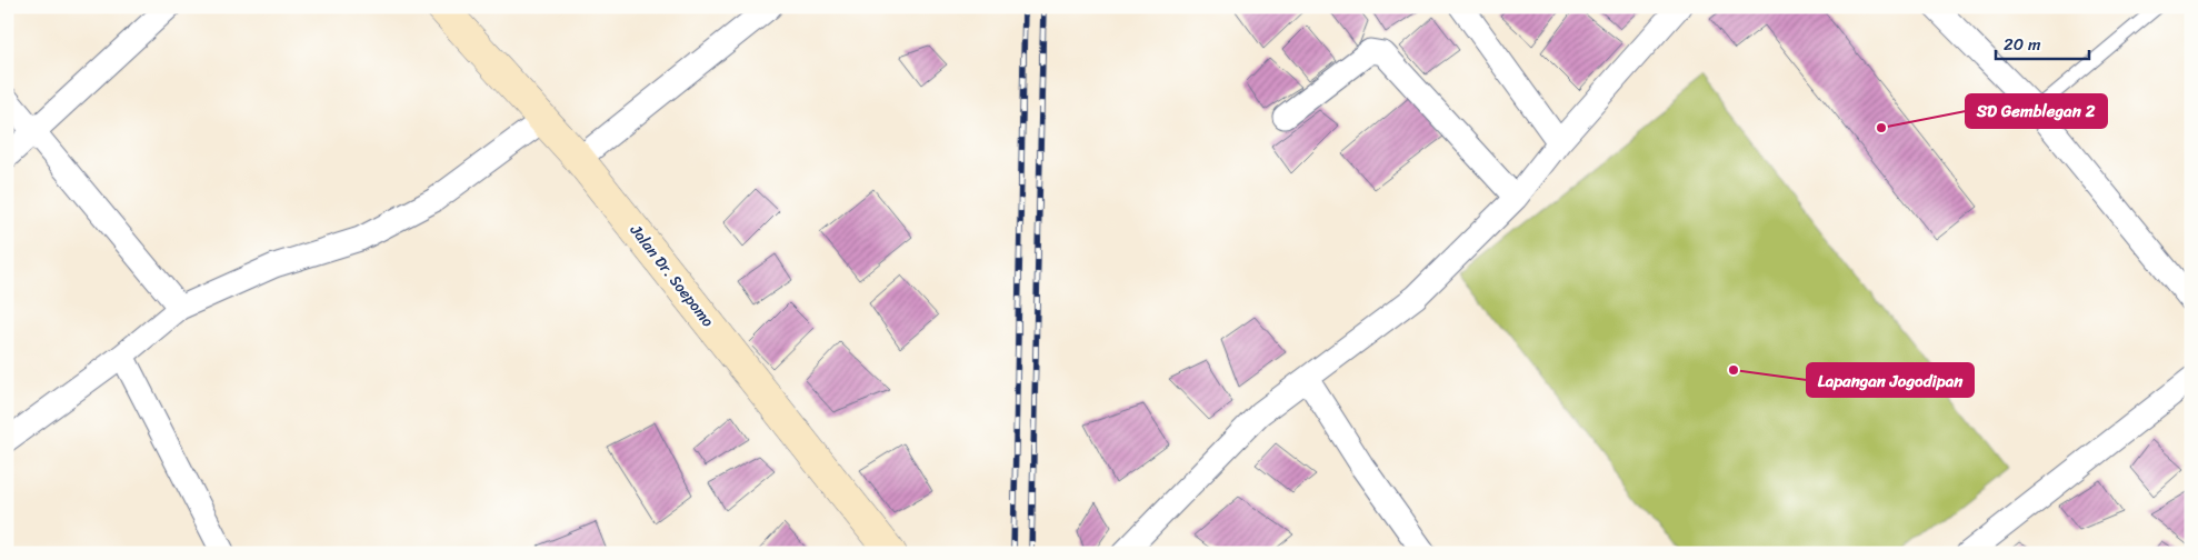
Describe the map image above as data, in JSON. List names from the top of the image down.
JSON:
{
  "streets": {
    "street": ["Jalan Dr. Soepomo"]
  },
  "places": ["SD Gemblegan 2", "Lapangan Jogodipan"],
  "scale_bar": "20 m"
}
